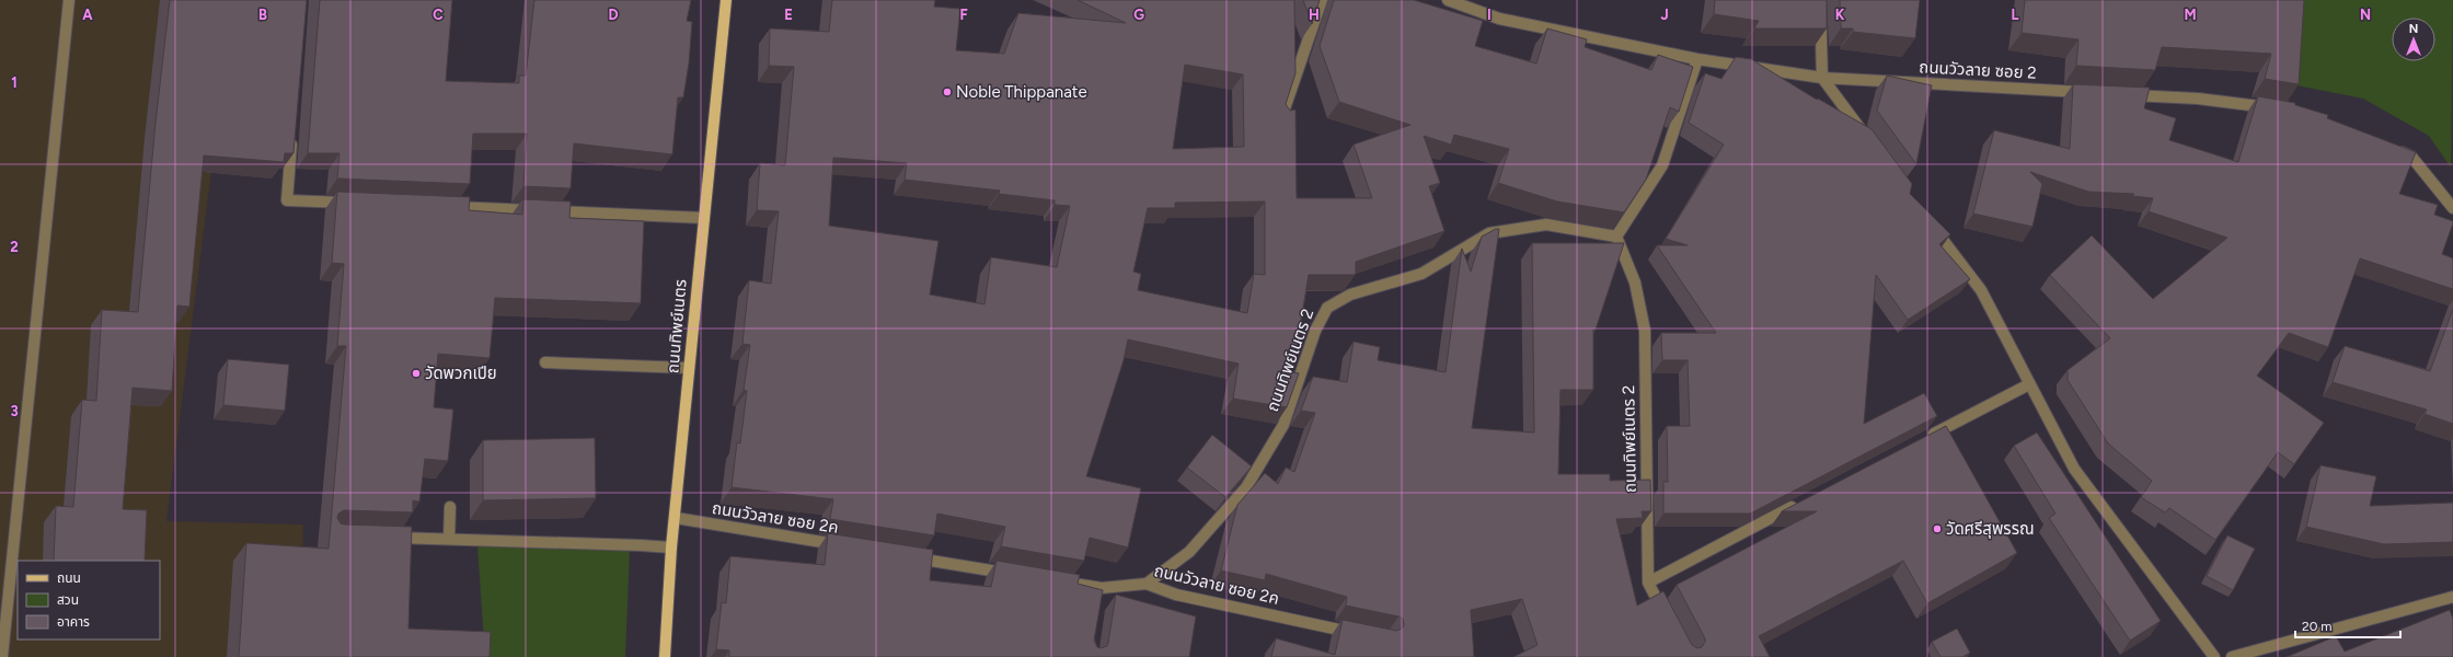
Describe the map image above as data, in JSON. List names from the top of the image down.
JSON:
{
  "streets": {
    "main road": ["ถนนทิพย์เนตร"],
    "street": ["ถนนวัวลาย ซอย 2", "ถนนทิพย์เนตร 2", "ถนนวัวลาย ซอย 2ค"]
  },
  "crossings": [
    ["ถนนทิพย์เนตร", "ถนนวัวลาย ซอย 2ค"],
    ["ถนนทิพย์เนตร 2", "ถนนวัวลาย ซอย 2ค"]
  ],
  "places": ["Noble Thippanate", "วัดพวกเปีย", "วัดศรีสุพรรณ"],
  "legend": ["ถนน", "สวน", "อาคาร"],
  "scale_bar": "20 m",
  "north": "top",
  "grid": {
    "columns": [
      "A",
      "B",
      "C",
      "D",
      "E",
      "F",
      "G",
      "H",
      "I",
      "J",
      "K",
      "L",
      "M",
      "N"
    ],
    "rows": ["1", "2", "3"]
  }
}
